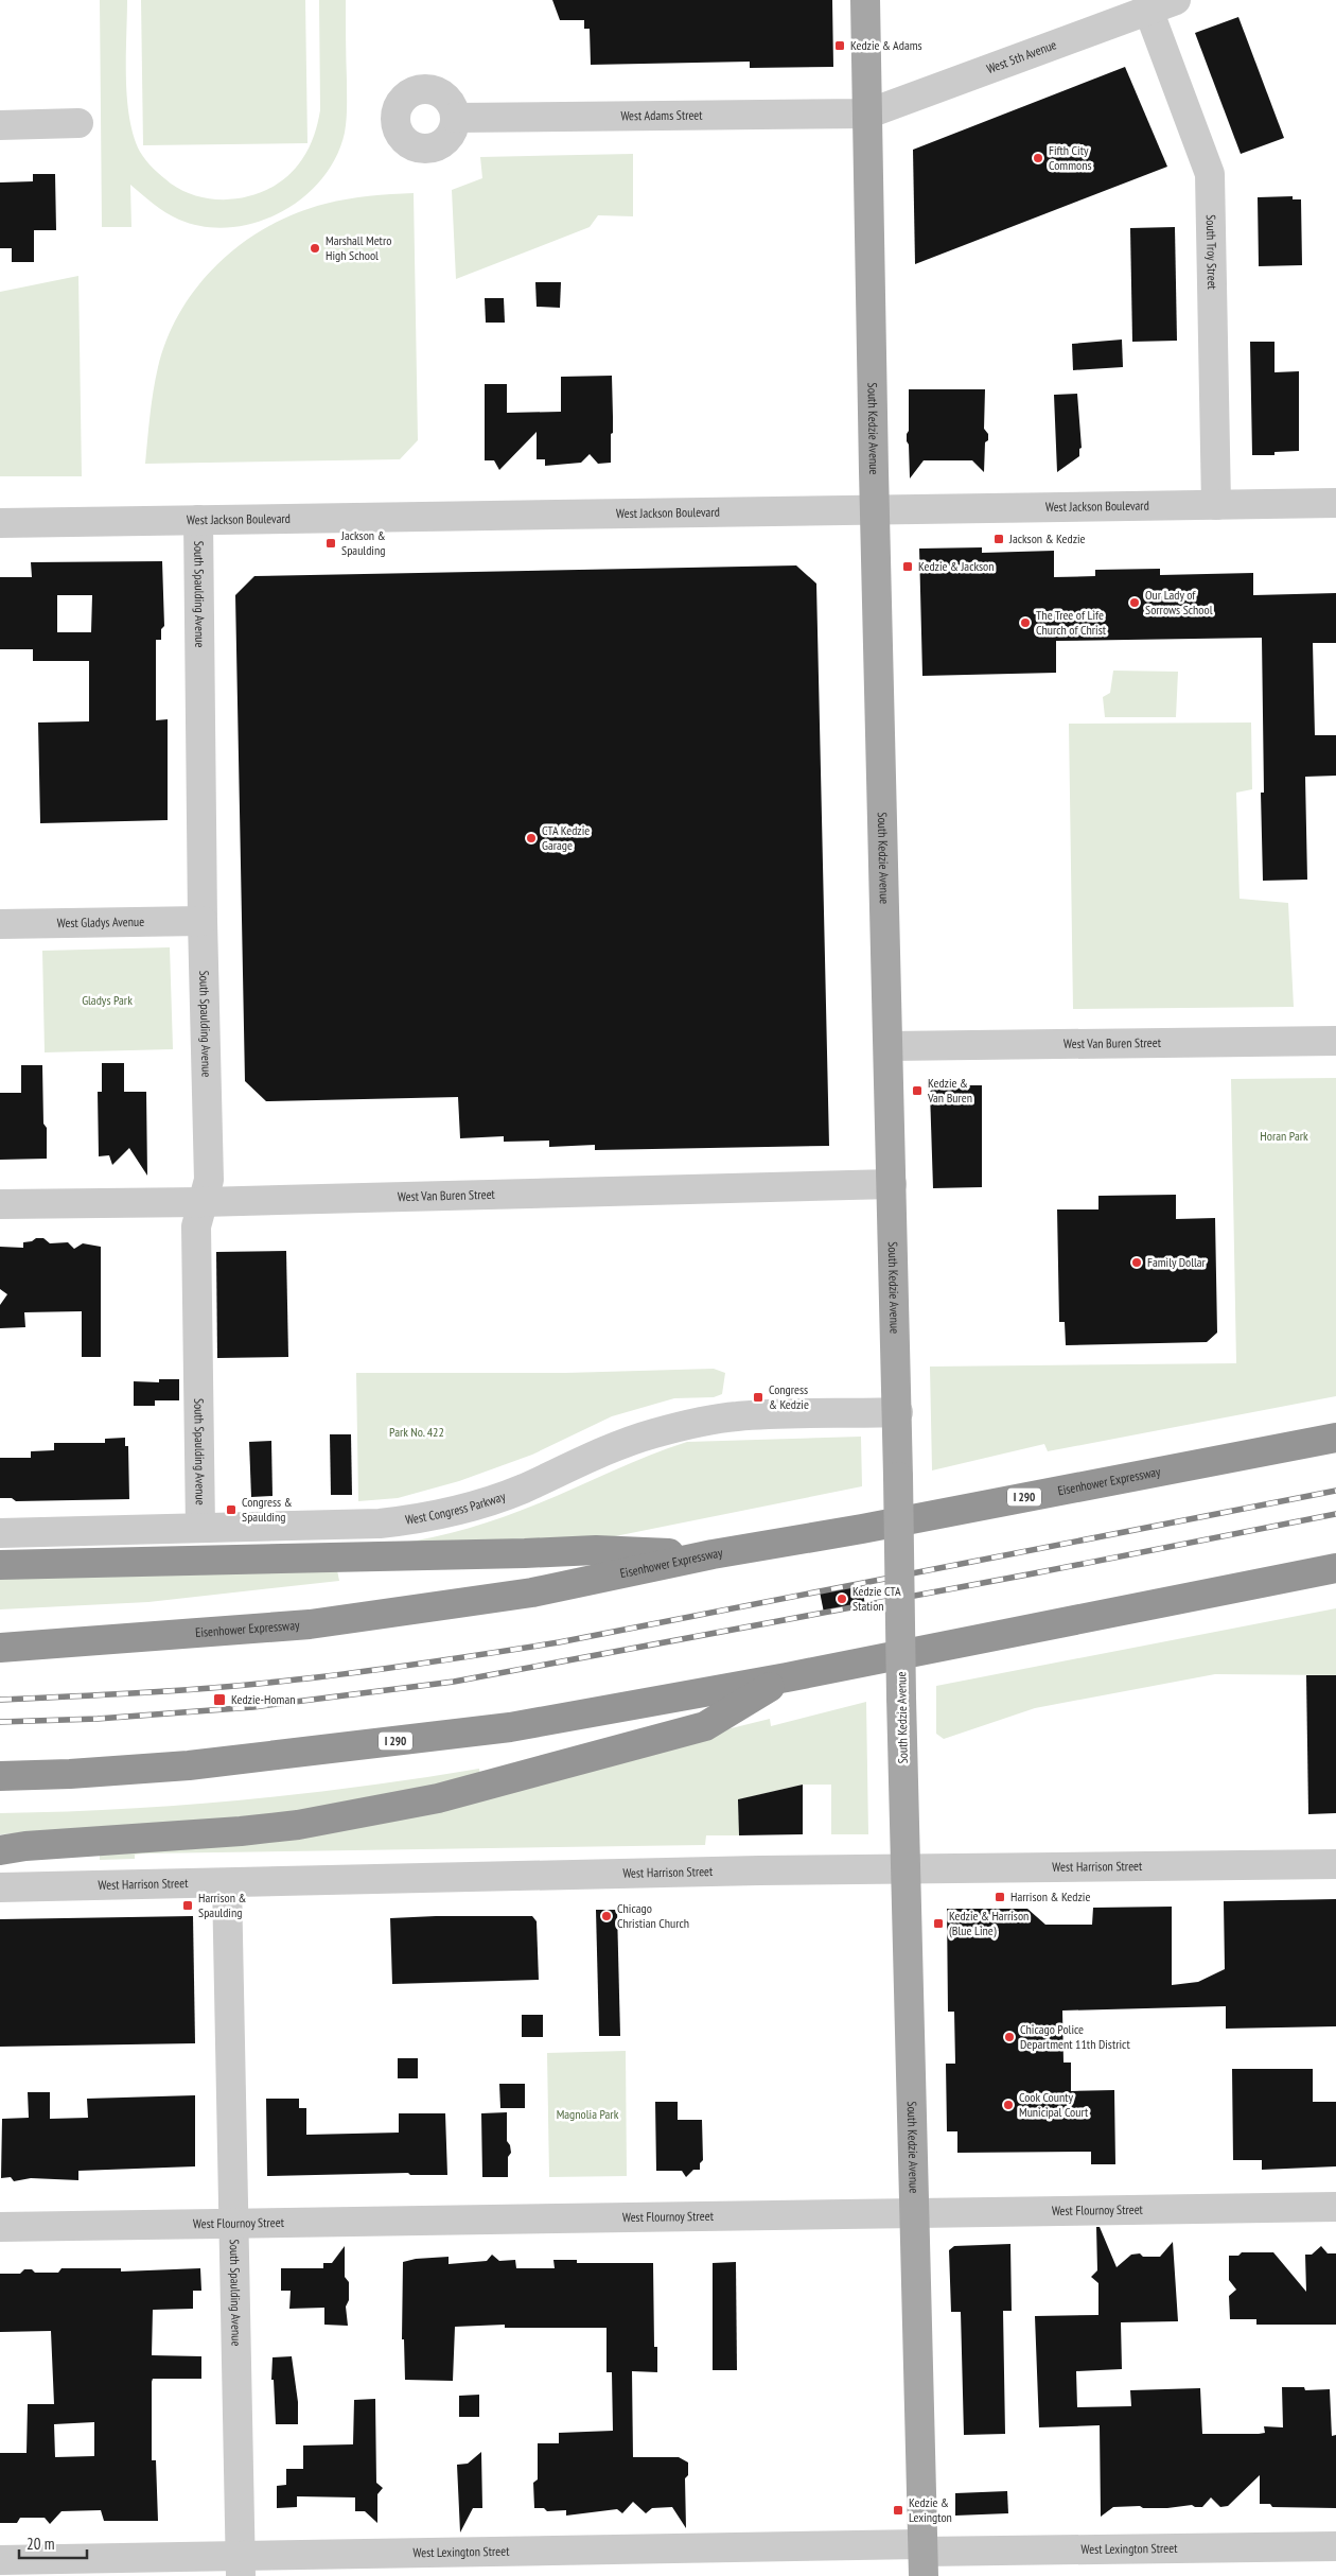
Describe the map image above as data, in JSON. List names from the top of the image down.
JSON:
{
  "streets": {
    "highway": ["Eisenhower Expressway", "I 290"],
    "main road": ["South Kedzie Avenue"],
    "street": [
      "West 5th Avenue",
      "West Adams Street",
      "South Troy Street",
      "West Jackson Boulevard",
      "South Spaulding Avenue",
      "West Gladys Avenue",
      "West Van Buren Street",
      "West Congress Parkway",
      "West Harrison Street",
      "West Flournoy Street",
      "West Lexington Street"
    ]
  },
  "crossings": [
    ["West 5th Avenue", "West Adams Street"],
    ["West 5th Avenue", "South Troy Street"],
    ["West 5th Avenue", "South Kedzie Avenue"],
    ["West Adams Street", "South Kedzie Avenue"],
    ["South Troy Street", "West Jackson Boulevard"],
    ["South Kedzie Avenue", "West Jackson Boulevard"],
    ["South Kedzie Avenue", "West Van Buren Street"],
    ["South Kedzie Avenue", "West Congress Parkway"],
    ["South Kedzie Avenue", "West Harrison Street"],
    ["South Kedzie Avenue", "West Flournoy Street"],
    ["South Kedzie Avenue", "West Lexington Street"],
    ["West Jackson Boulevard", "South Spaulding Avenue"],
    ["South Spaulding Avenue", "West Gladys Avenue"],
    ["South Spaulding Avenue", "West Van Buren Street"],
    ["South Spaulding Avenue", "West Congress Parkway"],
    ["South Spaulding Avenue", "West Harrison Street"],
    ["South Spaulding Avenue", "West Flournoy Street"],
    ["South Spaulding Avenue", "West Lexington Street"]
  ],
  "parks": [
    "Gladys Park",
    "Horan Park",
    "Park No. 422",
    "Magnolia Park"
  ],
  "places": {
    "transit": [
      "Kedzie & Adams",
      "Jackson & Kedzie",
      "Jackson & Spaulding",
      "Kedzie & Jackson",
      "Kedzie & Van Buren",
      "Congress & Kedzie",
      "Congress & Spaulding",
      "Kedzie-Homan",
      "Harrison & Kedzie",
      "Harrison & Spaulding",
      "Kedzie & Harrison (Blue Line)",
      "Kedzie & Lexington"
    ],
    "other": [
      "Fifth City Commons",
      "Marshall Metro High School",
      "Our Lady of Sorrows School",
      "The Tree of Life Church of Christ",
      "CTA Kedzie Garage",
      "Family Dollar",
      "Kedzie CTA Station",
      "Chicago Christian Church",
      "Chicago Police Department 11th District",
      "Cook County Municipal Court"
    ]
  },
  "scale_bar": "20 m"
}
